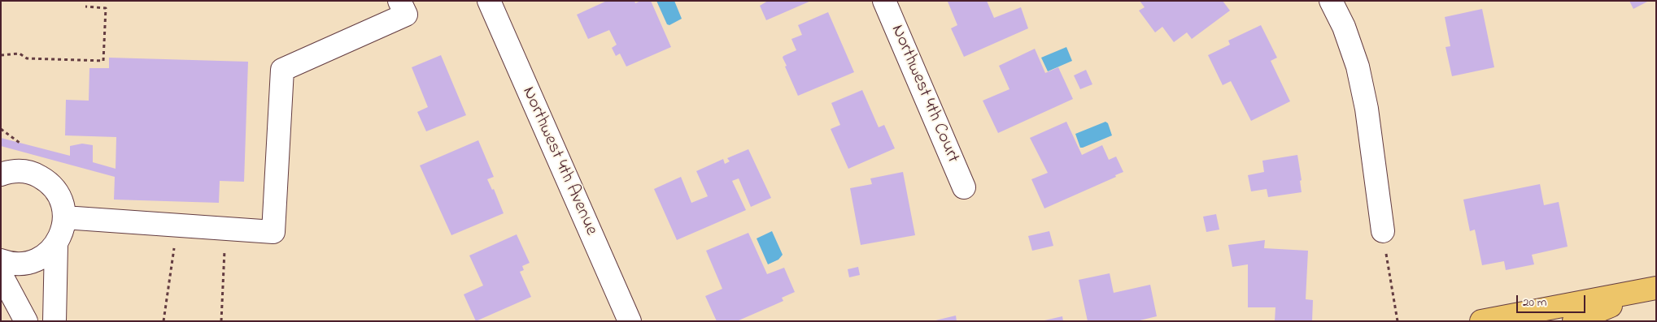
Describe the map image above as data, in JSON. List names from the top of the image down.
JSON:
{
  "streets": {
    "street": ["Northwest 4th Court", "Northwest 4th Avenue"]
  },
  "scale_bar": "20 m"
}
